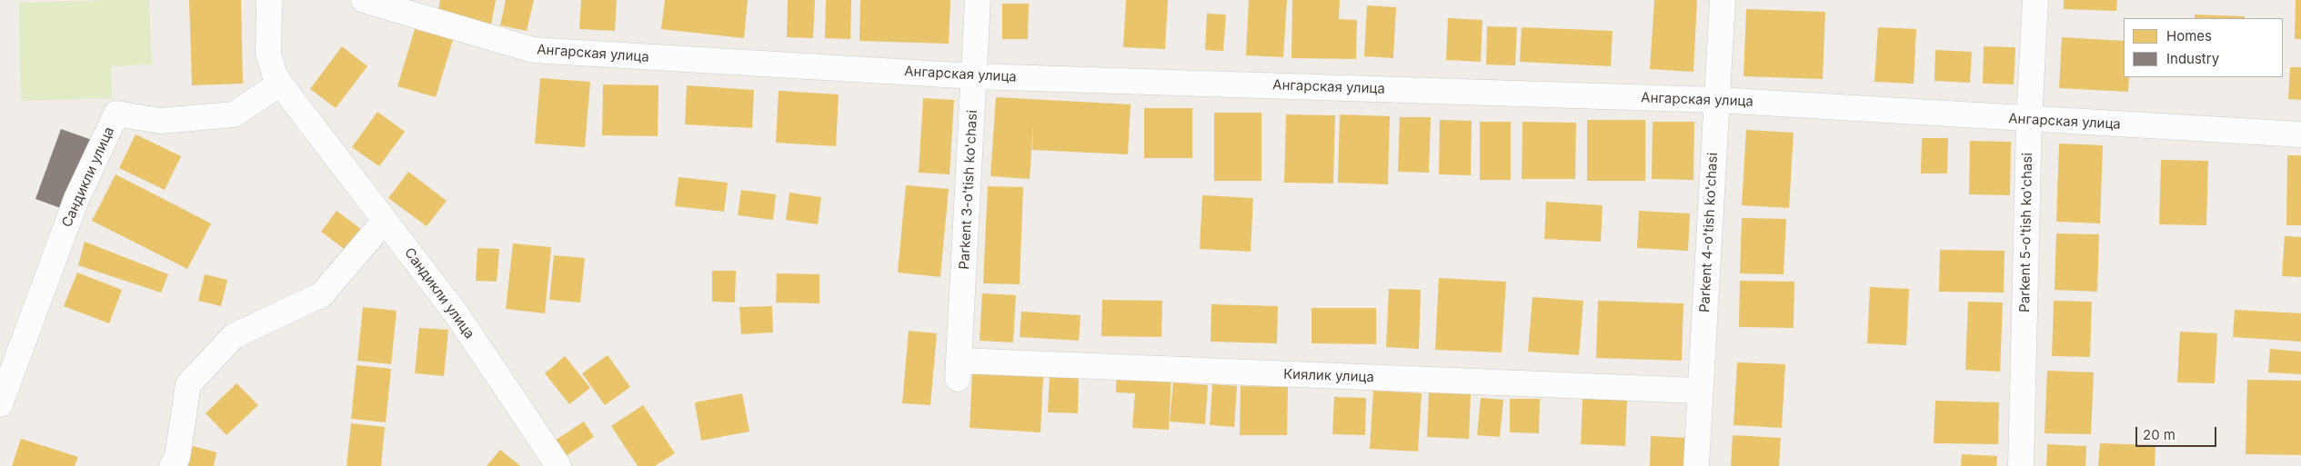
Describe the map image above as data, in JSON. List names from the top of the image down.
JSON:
{
  "streets": {
    "street": [
      "Ангарская улица",
      "Сандикли улица",
      "Parkent 3-o'tish ko'chasi",
      "Parkent 4-o'tish ko'chasi",
      "Parkent 5-o'tish ko'chasi",
      "Киялик улица"
    ]
  },
  "crossings": [
    ["Ангарская улица", "Parkent 3-o'tish ko'chasi"],
    ["Ангарская улица", "Parkent 4-o'tish ko'chasi"],
    ["Ангарская улица", "Parkent 5-o'tish ko'chasi"],
    ["Parkent 3-o'tish ko'chasi", "Киялик улица"],
    ["Parkent 4-o'tish ko'chasi", "Киялик улица"]
  ],
  "legend": ["Homes", "Industry"],
  "scale_bar": "20 m"
}
